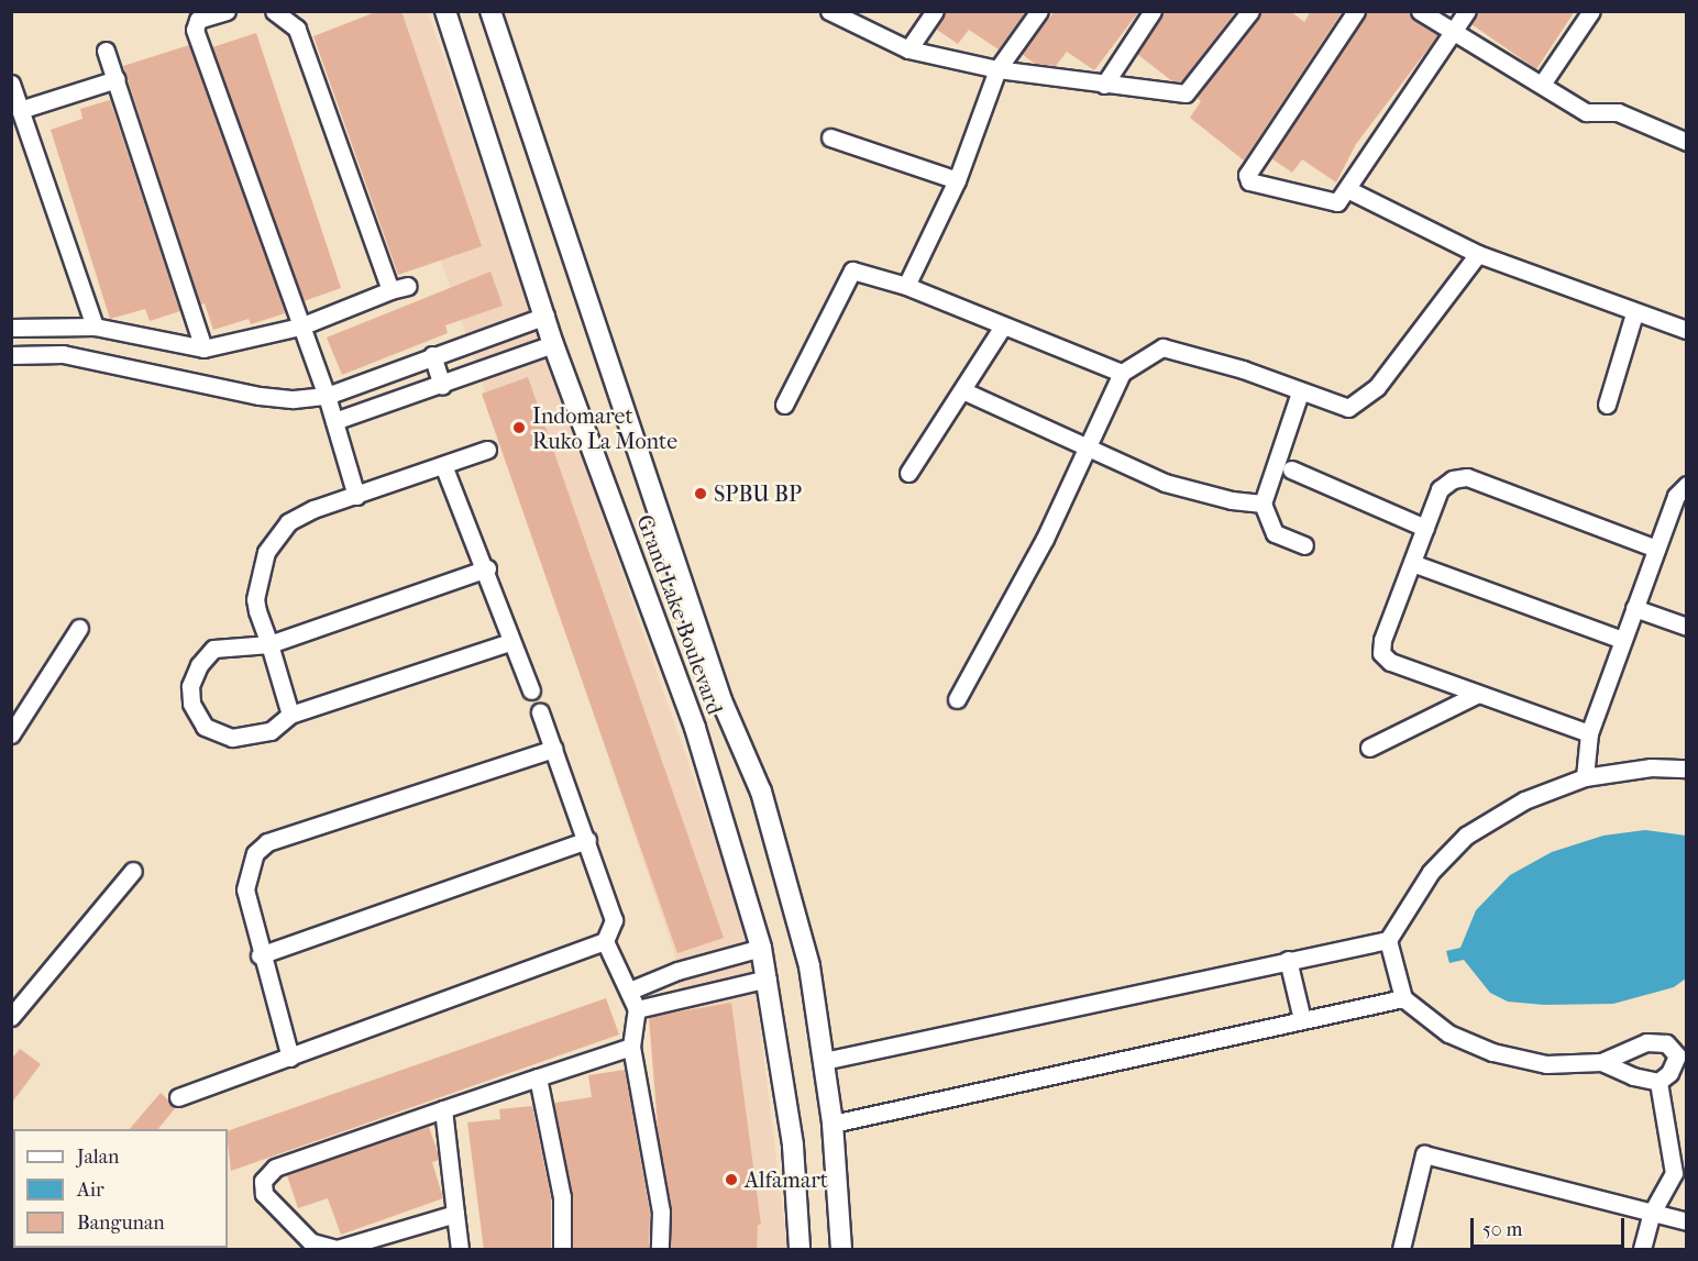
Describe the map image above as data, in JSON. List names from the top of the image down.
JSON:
{
  "streets": {
    "street": ["Grand Lake Boulevard"]
  },
  "places": ["Indomaret Ruko La Monte", "SPBU BP", "Alfamart"],
  "legend": ["Jalan", "Air", "Bangunan"],
  "scale_bar": "50 m"
}
